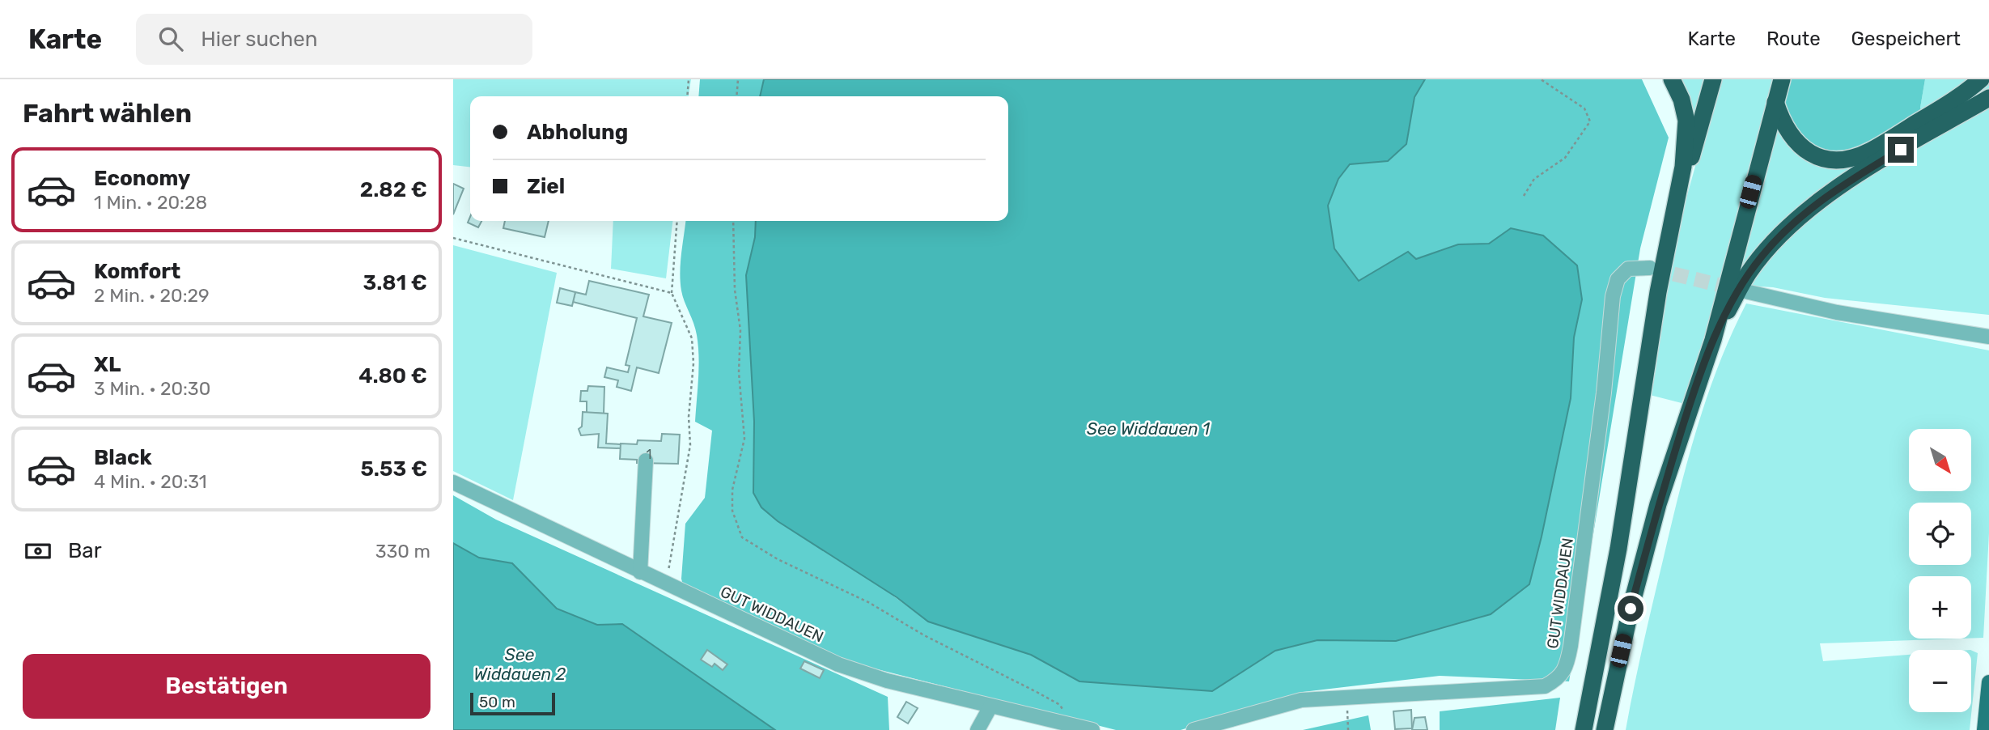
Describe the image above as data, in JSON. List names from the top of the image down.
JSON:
{
  "streets": {
    "lane": ["GUT WIDDAUEN"]
  },
  "water": ["See Widdauen 1", "See Widdauen 2"],
  "house_numbers": ["1"],
  "scale_bar": "50 m",
  "north": "bottom right",
  "page": {
    "header": "Karte",
    "search": "Hier suchen",
    "nav": ["Karte", "Route", "Gespeichert"],
    "heading": "Fahrt wählen",
    "banner": ["Abholung", "Ziel"],
    "list": [
      {
        "name": "Economy",
        "note": "1 Min. · 20:28",
        "value": "2.82 €"
      },
      {
        "name": "Komfort",
        "note": "2 Min. · 20:29",
        "value": "3.81 €"
      },
      {
        "name": "XL",
        "note": "3 Min. · 20:30",
        "value": "4.80 €"
      },
      {
        "name": "Black",
        "note": "4 Min. · 20:31",
        "value": "5.53 €"
      }
    ],
    "map_buttons": ["+", "−"],
    "pay": ["Bar", "330 m"],
    "buttons": "Bestätigen",
    "scale": "50 m"
  }
}
